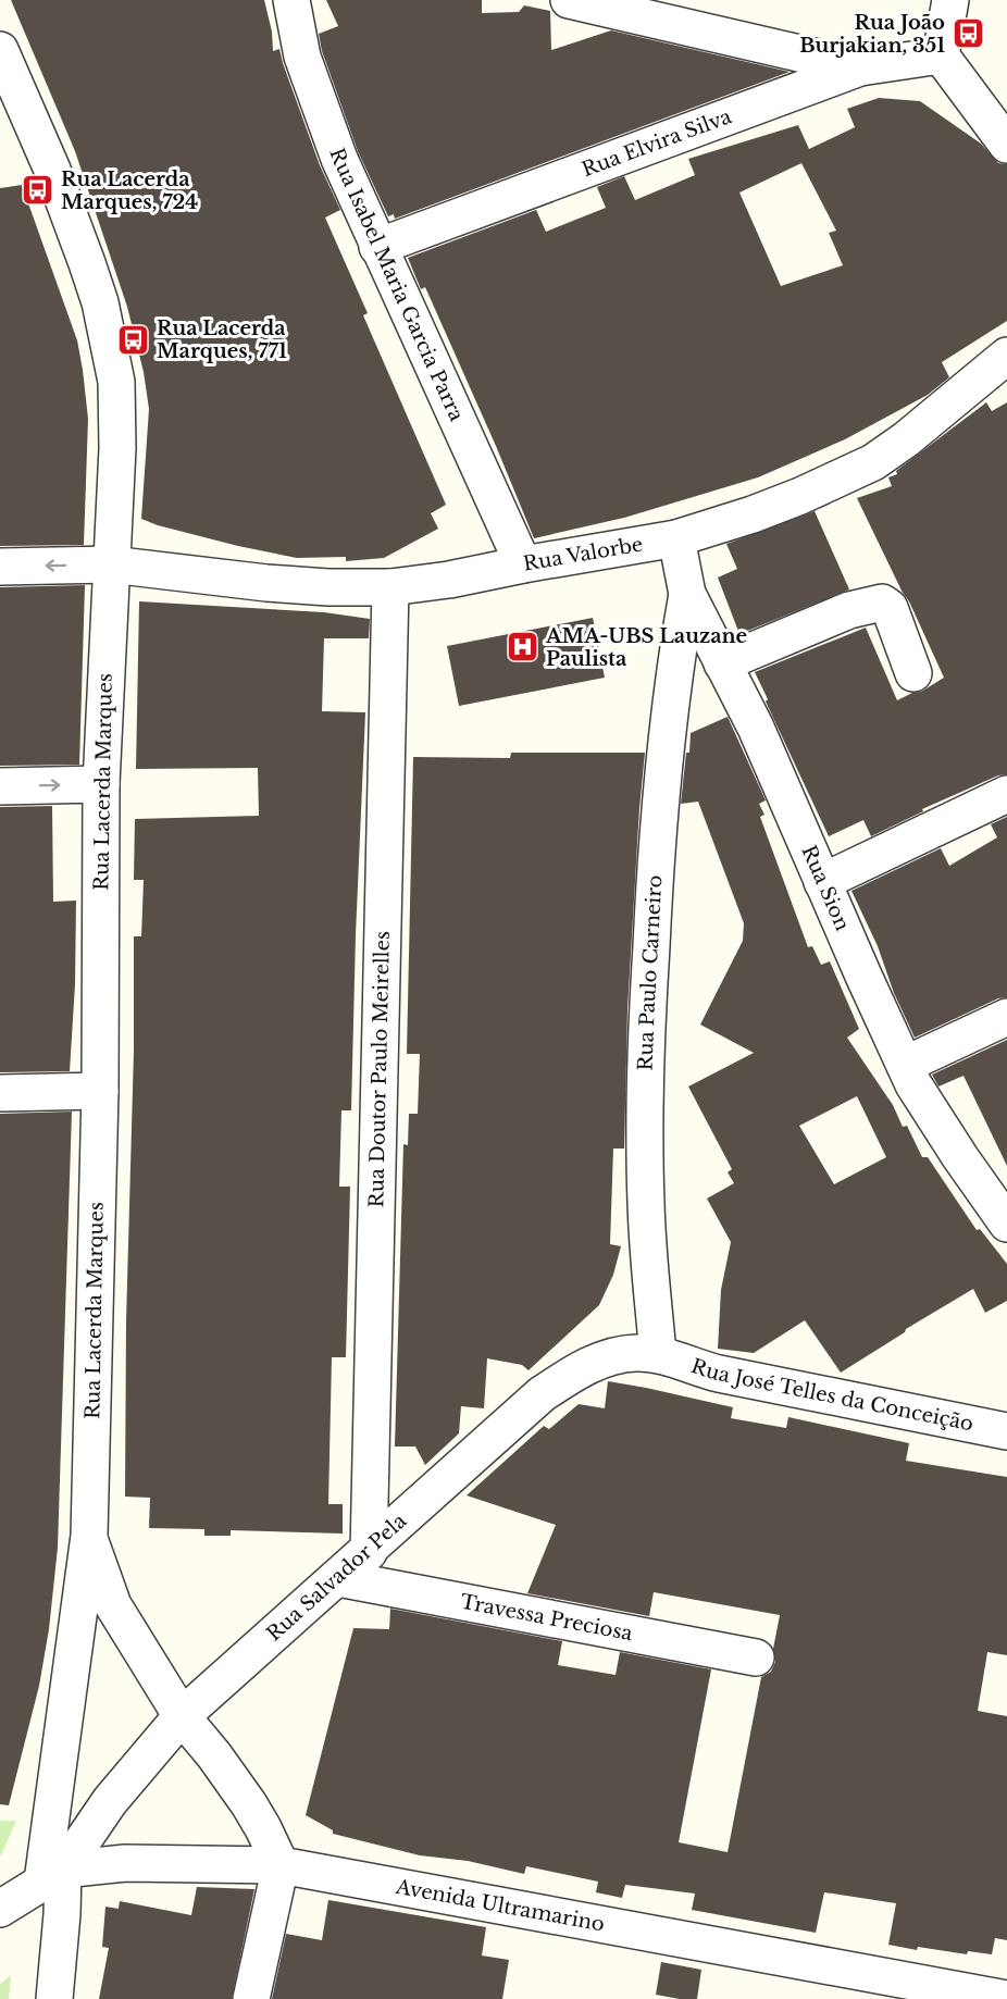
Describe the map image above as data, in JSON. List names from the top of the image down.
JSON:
{
  "streets": {
    "street": [
      "Rua Elvira Silva",
      "Rua Isabel Maria Garcia Parra",
      "Rua Valorbe",
      "Rua Lacerda Marques",
      "Rua Sion",
      "Rua Paulo Carneiro",
      "Rua Doutor Paulo Meirelles",
      "Rua José Telles da Conceição",
      "Rua Salvador Pela",
      "Travessa Preciosa",
      "Avenida Ultramarino"
    ]
  },
  "crossings": [
    ["Rua Elvira Silva", "Rua Isabel Maria Garcia Parra"],
    ["Rua Isabel Maria Garcia Parra", "Rua Valorbe"],
    ["Rua Valorbe", "Rua Lacerda Marques"],
    ["Rua Valorbe", "Rua Sion"],
    ["Rua Valorbe", "Rua Doutor Paulo Meirelles"],
    ["Rua Lacerda Marques", "Rua Salvador Pela"],
    ["Rua Lacerda Marques", "Avenida Ultramarino"],
    ["Rua Sion", "Rua Paulo Carneiro"],
    ["Rua Paulo Carneiro", "Rua José Telles da Conceição"],
    ["Rua Paulo Carneiro", "Rua Salvador Pela"],
    ["Rua Doutor Paulo Meirelles", "Rua Salvador Pela"],
    ["Rua José Telles da Conceição", "Rua Salvador Pela"],
    ["Rua Salvador Pela", "Travessa Preciosa"],
    ["Rua Salvador Pela", "Avenida Ultramarino"]
  ],
  "places": {
    "bus stop": ["Rua João Burjakian, 351", "Rua Lacerda Marques, 724", "Rua Lacerda Marques, 771"],
    "hospital": ["AMA-UBS Lauzane Paulista"]
  }
}
